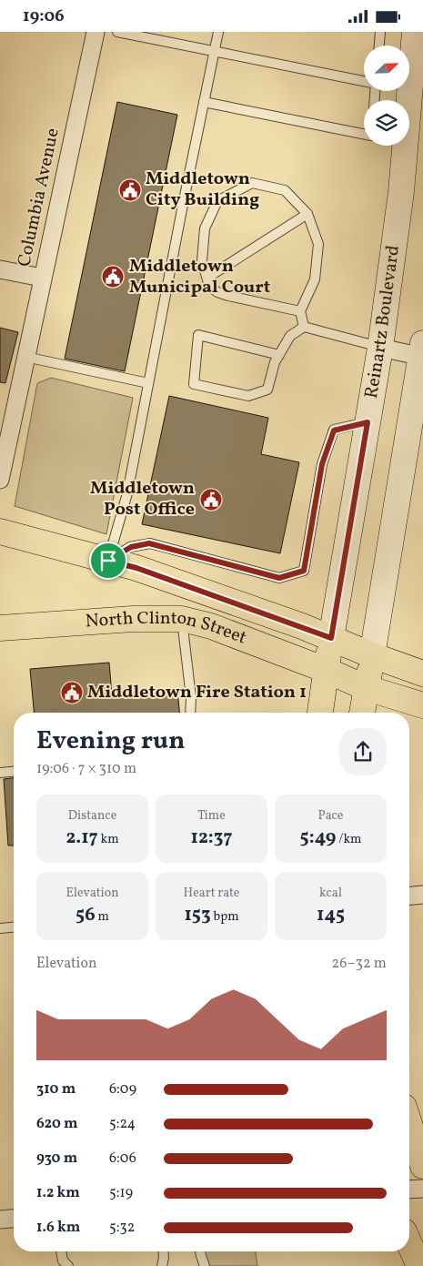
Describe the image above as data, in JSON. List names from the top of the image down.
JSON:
{
  "streets": {
    "main road": ["Reinartz Boulevard", "North Clinton Street"],
    "street": ["Columbia Avenue"]
  },
  "crossings": [
    ["Reinartz Boulevard", "North Clinton Street"]
  ],
  "places": {
    "public building": [
      "Middletown City Building",
      "Middletown Municipal Court",
      "Middletown Post Office",
      "Middletown Fire Station 1"
    ]
  },
  "north": "top right",
  "page": {
    "status": "19:06",
    "heading": ["Evening run", "19:06 · 7 × 310 m"],
    "stats": [
      ["Distance", "2.17 km"],
      ["Time", "12:37"],
      ["Pace", "5:49 /km"],
      ["Elevation", "56 m"],
      ["Heart rate", "153 bpm"],
      ["kcal", "145"]
    ],
    "chart": ["Elevation", "26–32 m"],
    "list": [
      {
        "name": "310 m",
        "note": "6:09"
      },
      {
        "name": "620 m",
        "note": "5:24"
      },
      {
        "name": "930 m",
        "note": "6:06"
      },
      {
        "name": "1.2 km",
        "note": "5:19"
      },
      {
        "name": "1.6 km",
        "note": "5:32"
      }
    ]
  }
}
